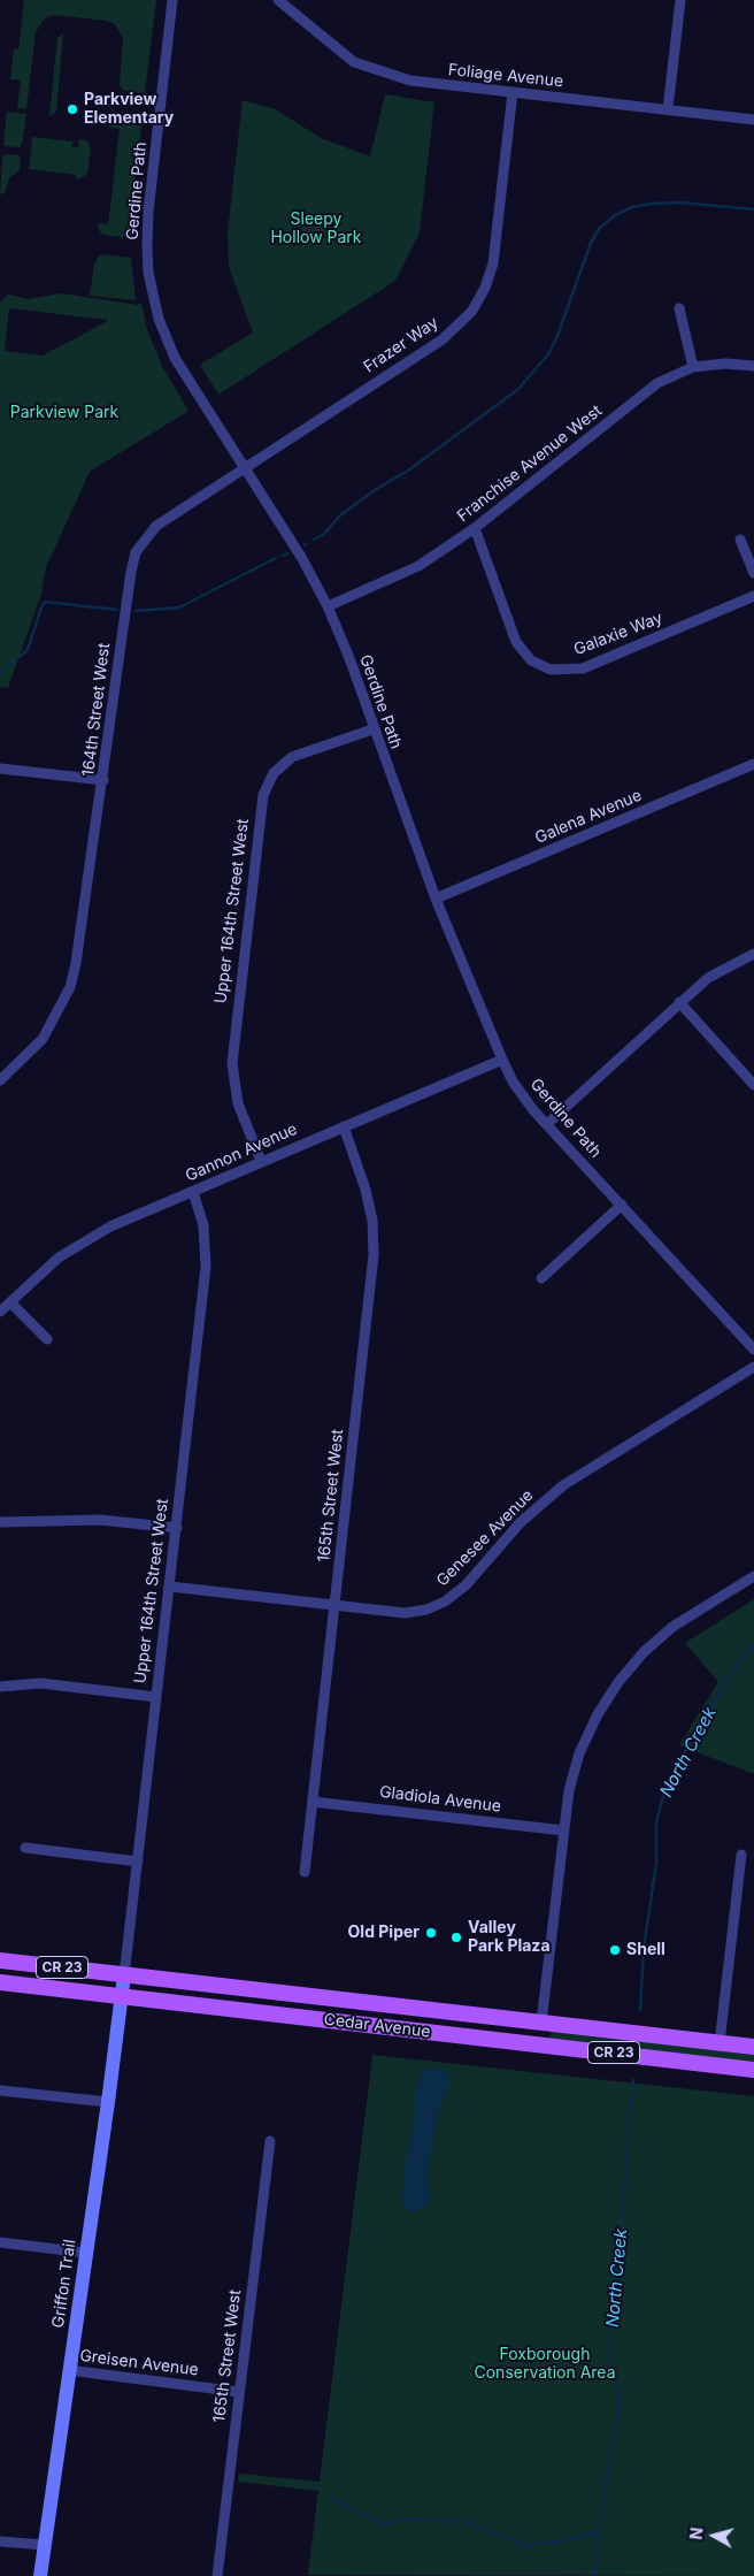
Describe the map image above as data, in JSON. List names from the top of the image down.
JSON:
{
  "streets": {
    "main road": ["CR 23", "Cedar Avenue"],
    "street": [
      "Foliage Avenue",
      "Gerdine Path",
      "Frazer Way",
      "Franchise Avenue West",
      "Galaxie Way",
      "164th Street West",
      "Galena Avenue",
      "Upper 164th Street West",
      "Gannon Avenue",
      "165th Street West",
      "Genesee Avenue",
      "Gladiola Avenue",
      "Griffon Trail",
      "Greisen Avenue"
    ]
  },
  "crossings": [
    ["Foliage Avenue", "Frazer Way"],
    ["Gerdine Path", "Frazer Way"],
    ["Gerdine Path", "Franchise Avenue West"],
    ["Gerdine Path", "164th Street West"],
    ["Gerdine Path", "Galena Avenue"],
    ["Gerdine Path", "Upper 164th Street West"],
    ["Gerdine Path", "Gannon Avenue"],
    ["Frazer Way", "164th Street West"],
    ["Franchise Avenue West", "Galaxie Way"],
    ["Upper 164th Street West", "Gannon Avenue"],
    ["Upper 164th Street West", "Genesee Avenue"],
    ["Upper 164th Street West", "Cedar Avenue"],
    ["Upper 164th Street West", "Griffon Trail"],
    ["Gannon Avenue", "165th Street West"],
    ["165th Street West", "Genesee Avenue"],
    ["165th Street West", "Gladiola Avenue"],
    ["165th Street West", "Greisen Avenue"],
    ["Cedar Avenue", "Griffon Trail"],
    ["Griffon Trail", "Greisen Avenue"]
  ],
  "water": ["North Creek"],
  "parks": ["Sleepy Hollow Park", "Parkview Park", "Foxborough Conservation Area"],
  "places": [
    "Parkview Elementary",
    "Old Piper",
    "Valley Park Plaza",
    "Shell"
  ],
  "north": "left"
}
